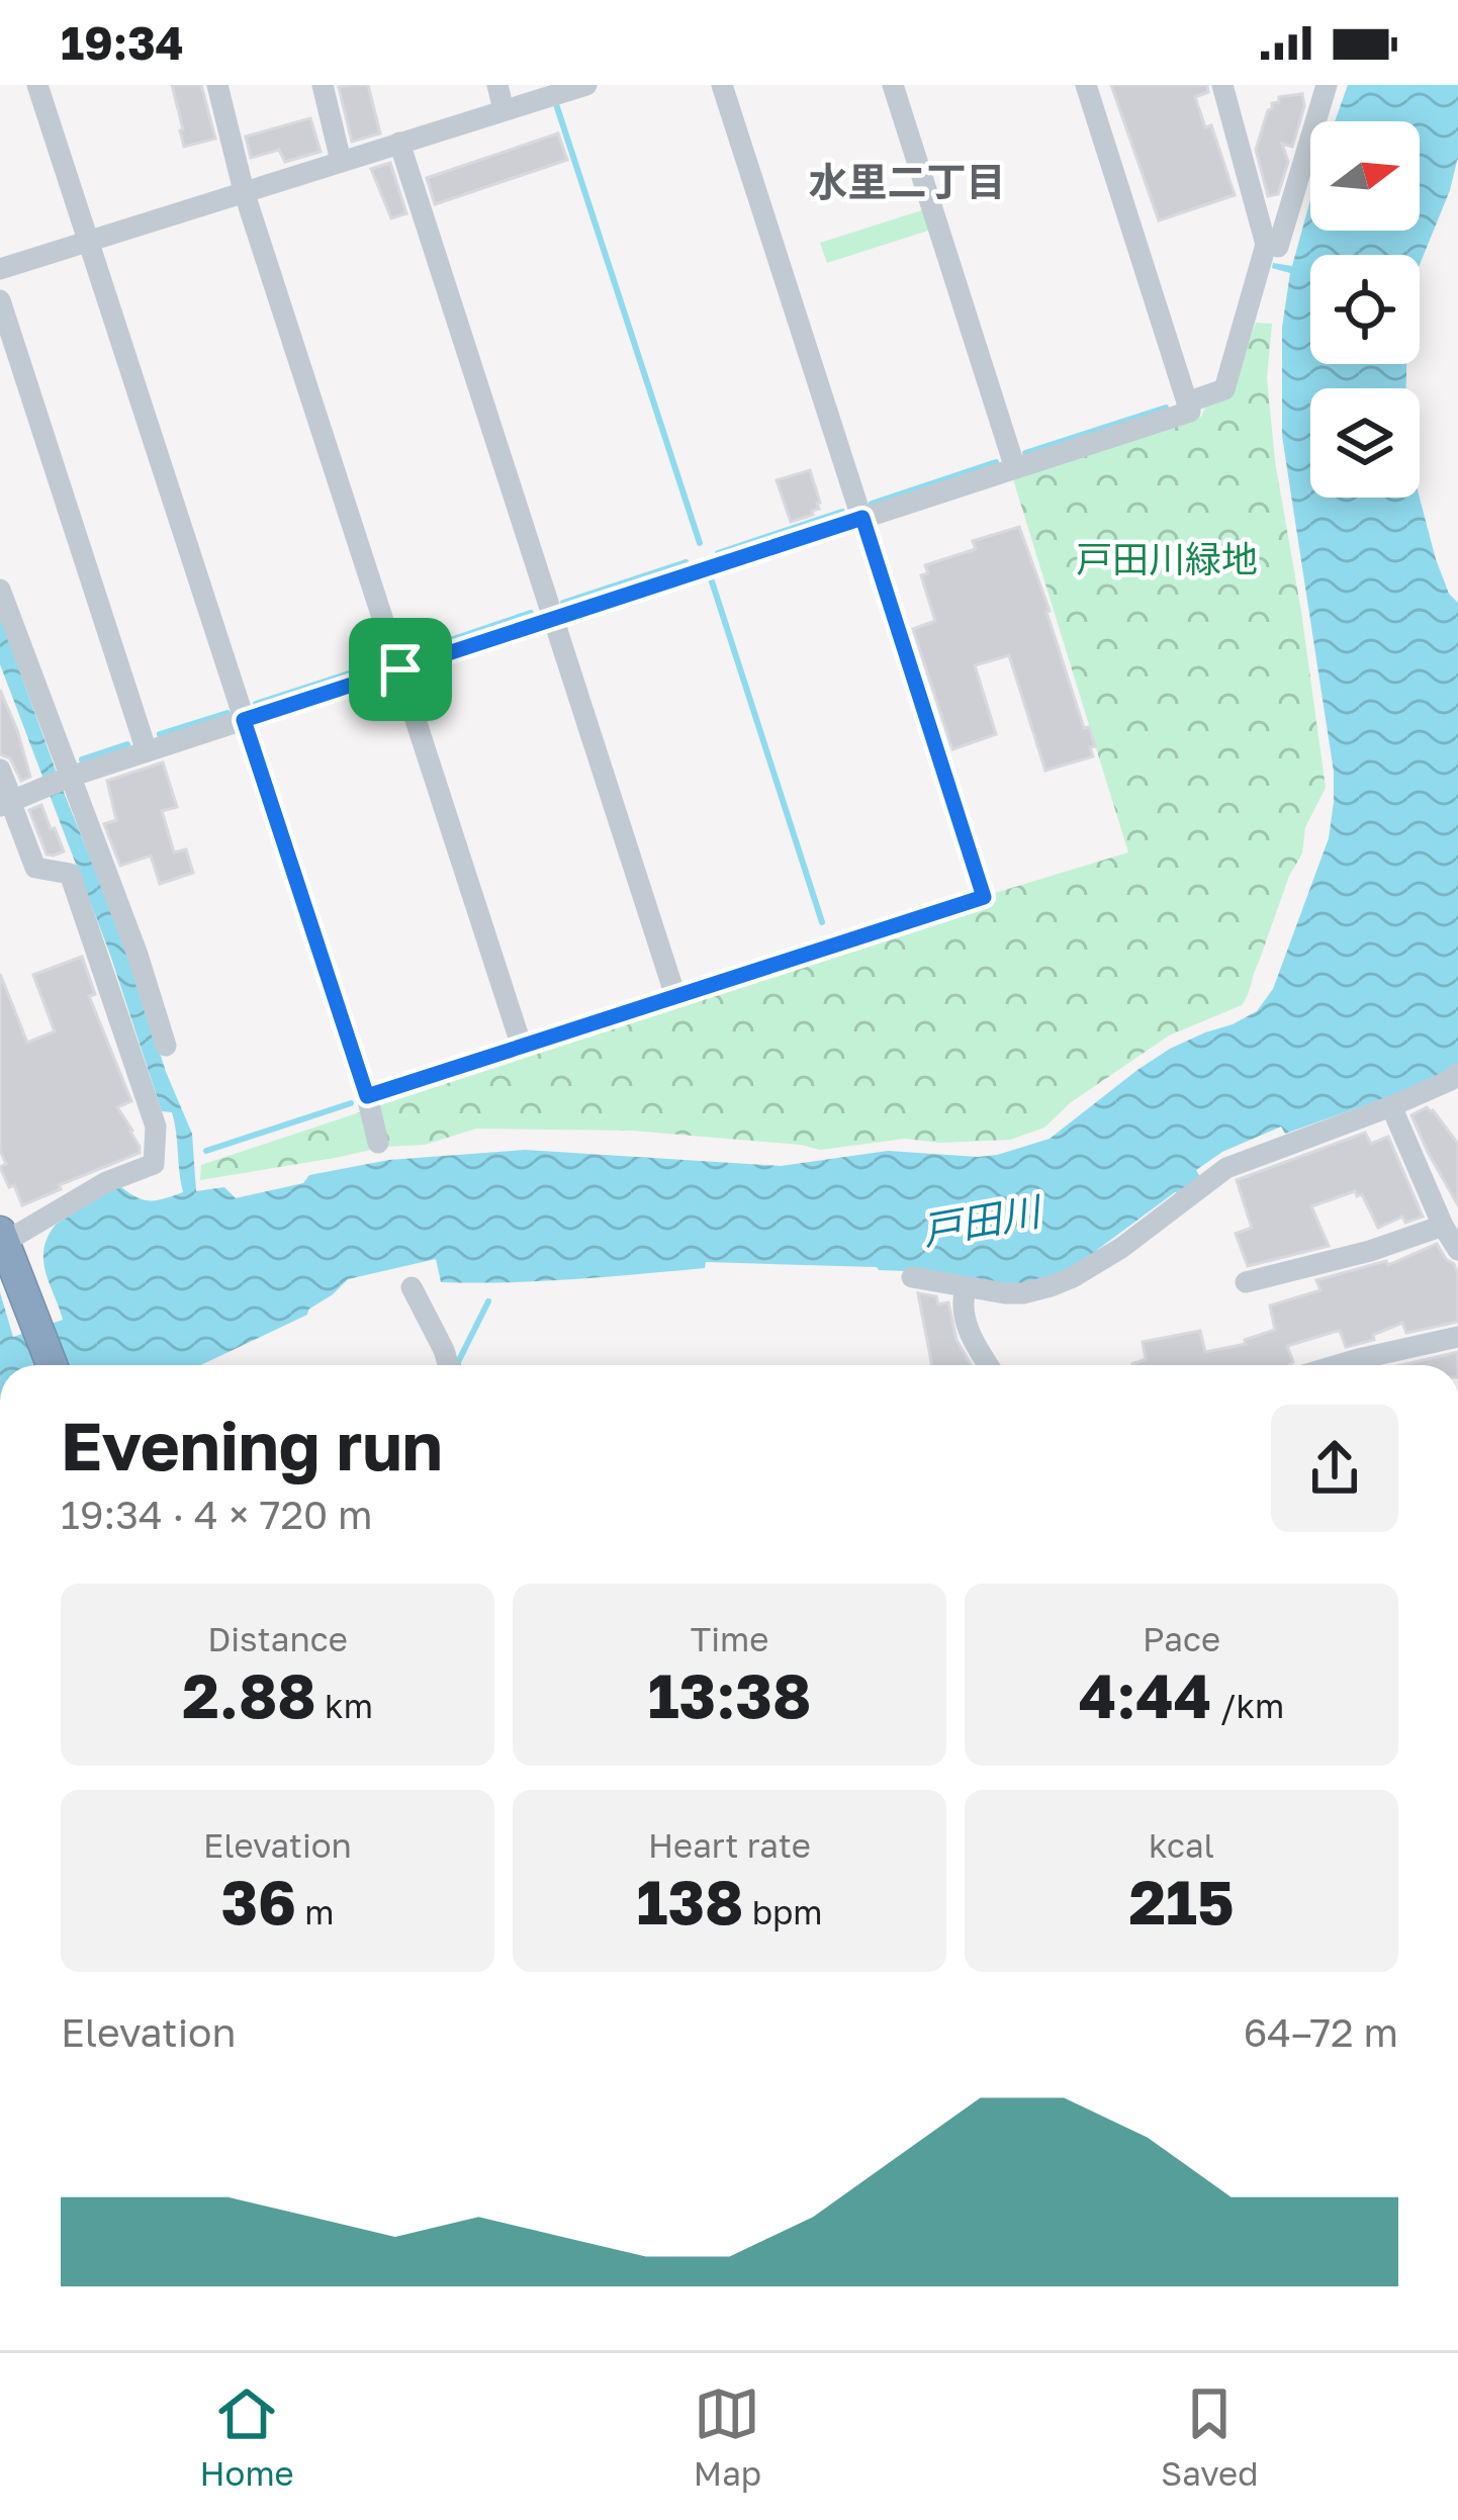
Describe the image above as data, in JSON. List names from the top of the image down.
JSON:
{
  "districts": ["水里二丁目"],
  "water": ["戸田川"],
  "parks": ["戸田川緑地"],
  "north": "right",
  "page": {
    "status": "19:34",
    "heading": ["Evening run", "19:34 · 4 × 720 m"],
    "stats": [
      ["Distance", "2.88 km"],
      ["Time", "13:38"],
      ["Pace", "4:44 /km"],
      ["Elevation", "36 m"],
      ["Heart rate", "138 bpm"],
      ["kcal", "215"]
    ],
    "chart": ["Elevation", "64–72 m"],
    "tabs": ["Home", "Map", "Saved"]
  }
}
